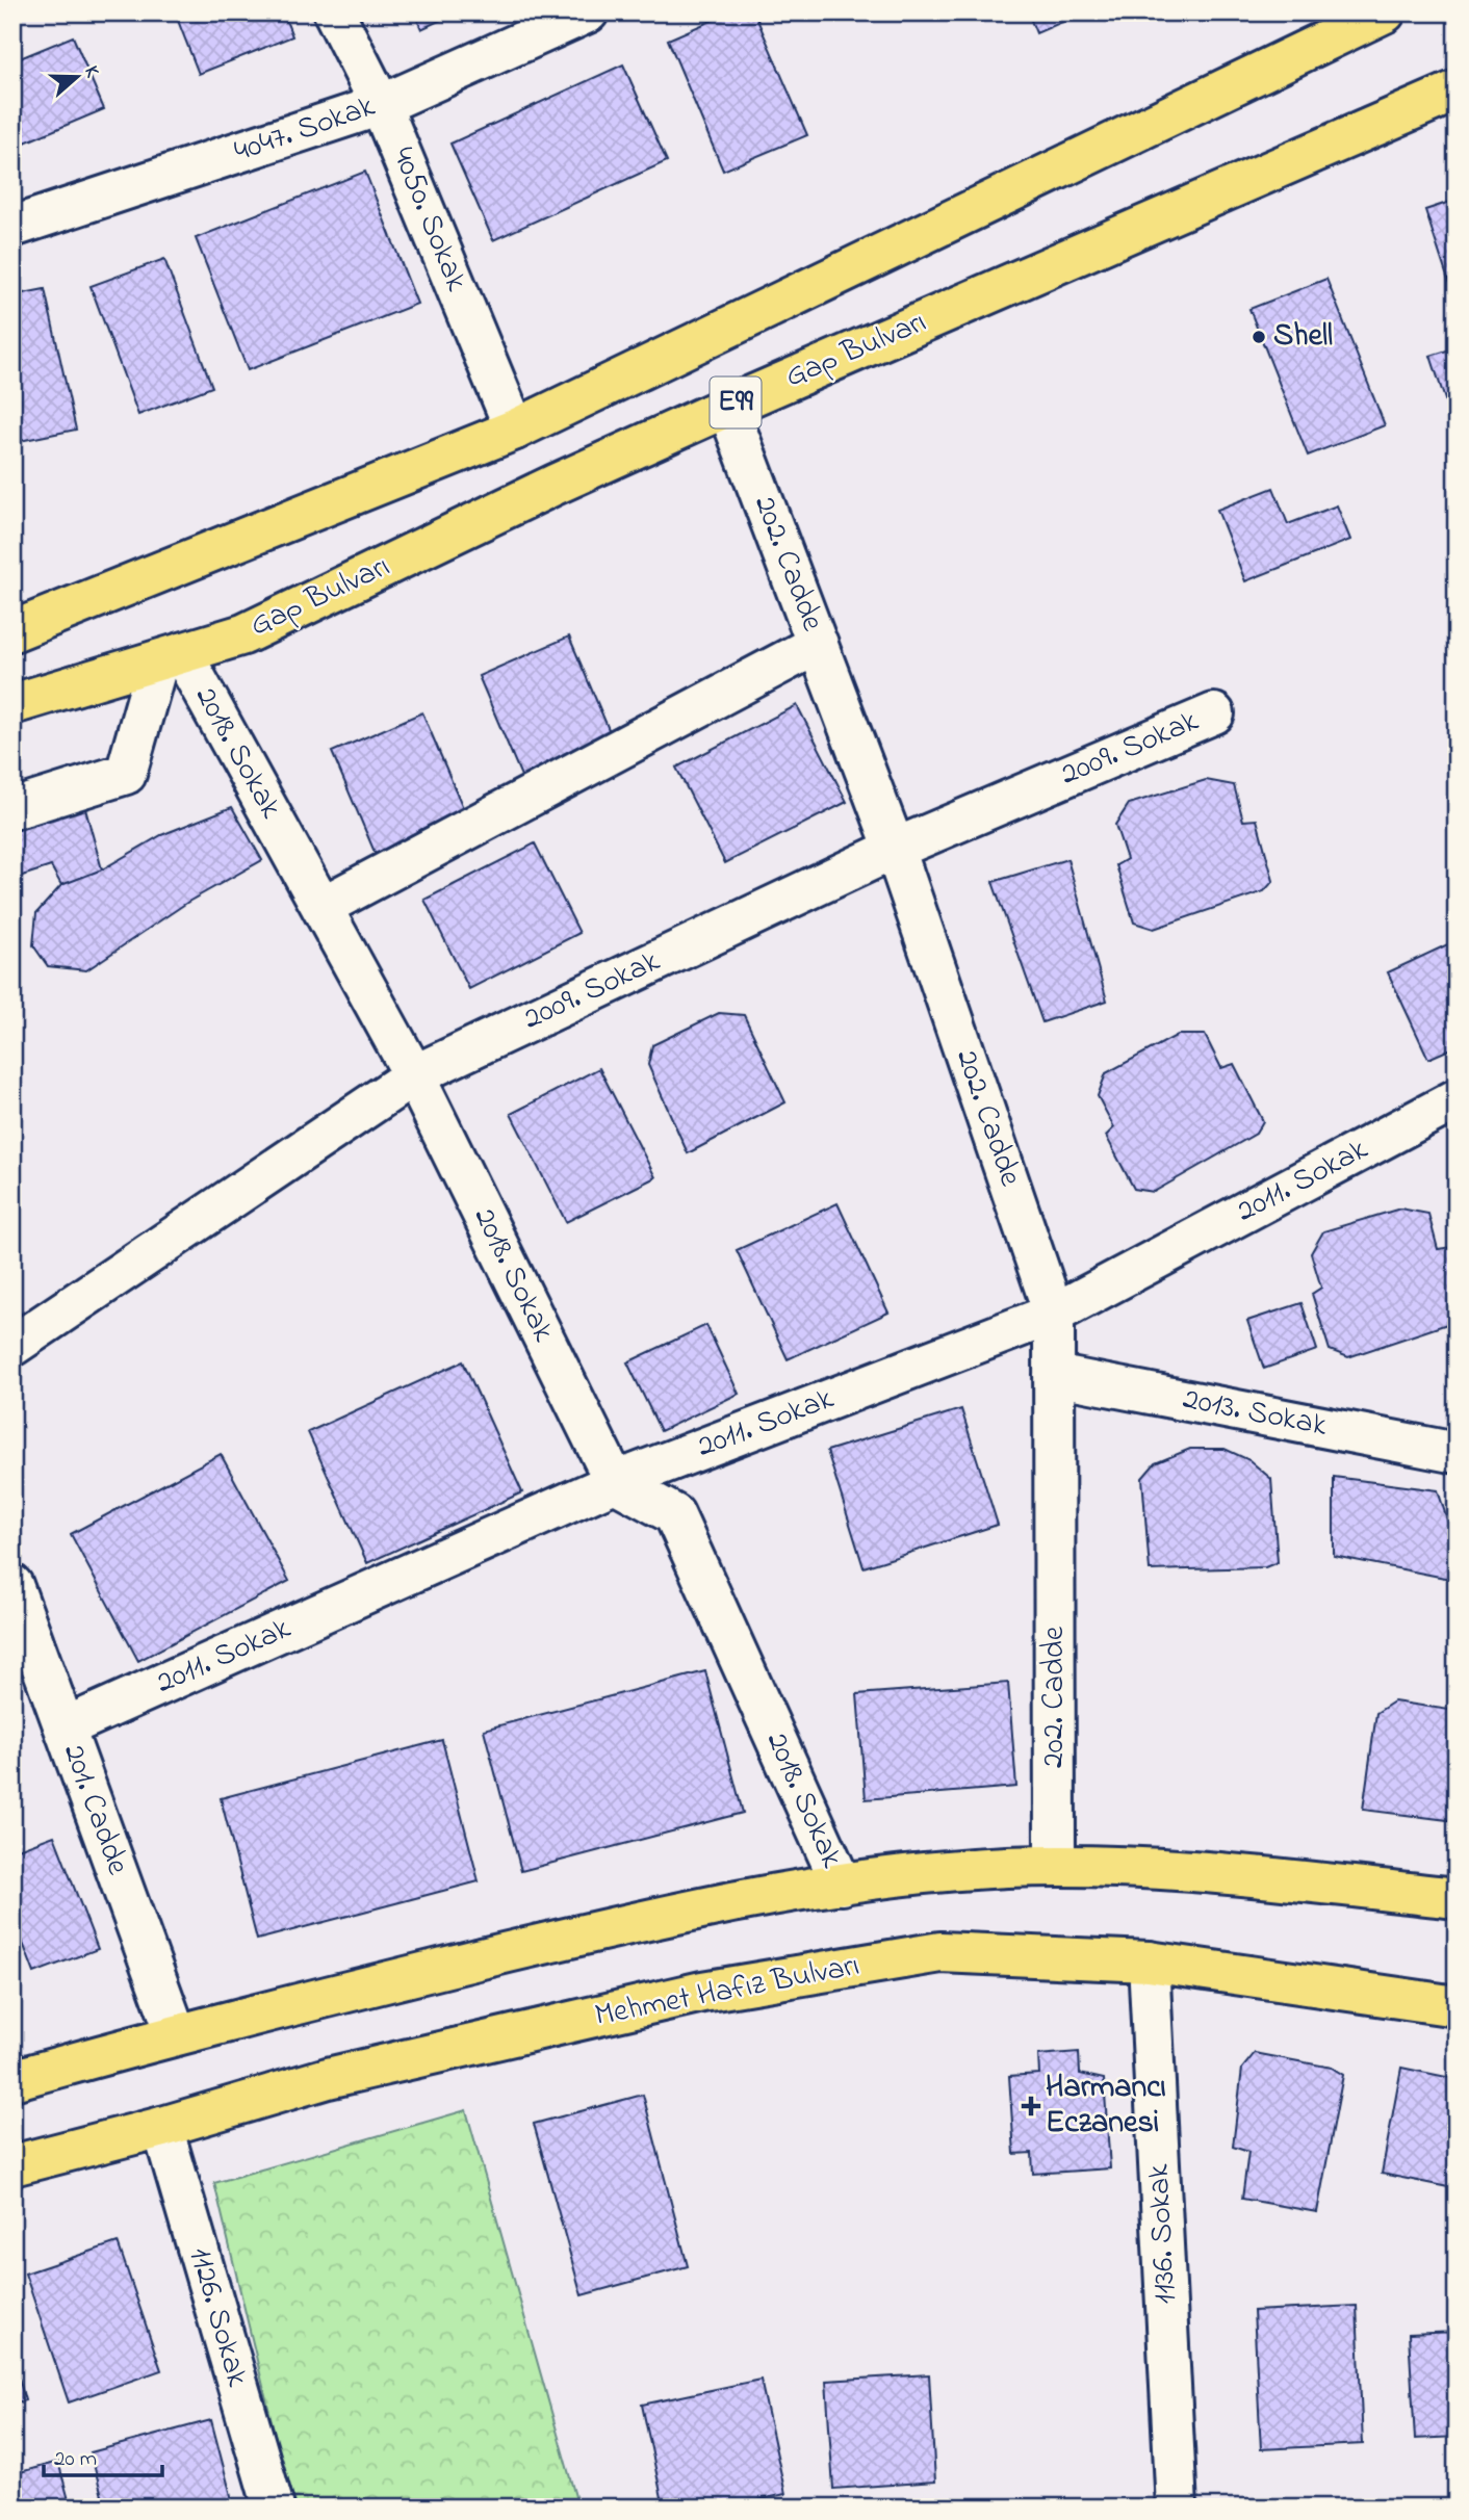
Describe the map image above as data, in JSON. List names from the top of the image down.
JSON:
{
  "streets": {
    "main road": ["Gap Bulvarı", "E99", "Mehmet Hafız Bulvarı"],
    "street": [
      "4047. Sokak",
      "4050. Sokak",
      "202. Cadde",
      "2009. Sokak",
      "2018. Sokak",
      "2011. Sokak",
      "2013. Sokak",
      "201. Cadde",
      "1136. Sokak",
      "1126. Sokak"
    ]
  },
  "crossings": [
    ["4047. Sokak", "4050. Sokak"],
    ["4050. Sokak", "E99"],
    ["Gap Bulvarı", "202. Cadde"],
    ["Gap Bulvarı", "2018. Sokak"],
    ["202. Cadde", "2009. Sokak"],
    ["202. Cadde", "2011. Sokak"],
    ["202. Cadde", "2013. Sokak"],
    ["2009. Sokak", "2018. Sokak"],
    ["2018. Sokak", "2011. Sokak"],
    ["2011. Sokak", "201. Cadde"],
    ["Mehmet Hafız Bulvarı", "1136. Sokak"],
    ["Mehmet Hafız Bulvarı", "1126. Sokak"]
  ],
  "places": {
    "other": ["Shell"],
    "health": ["Harmancı Eczanesi"]
  },
  "scale_bar": "20 m",
  "north": "right"
}
